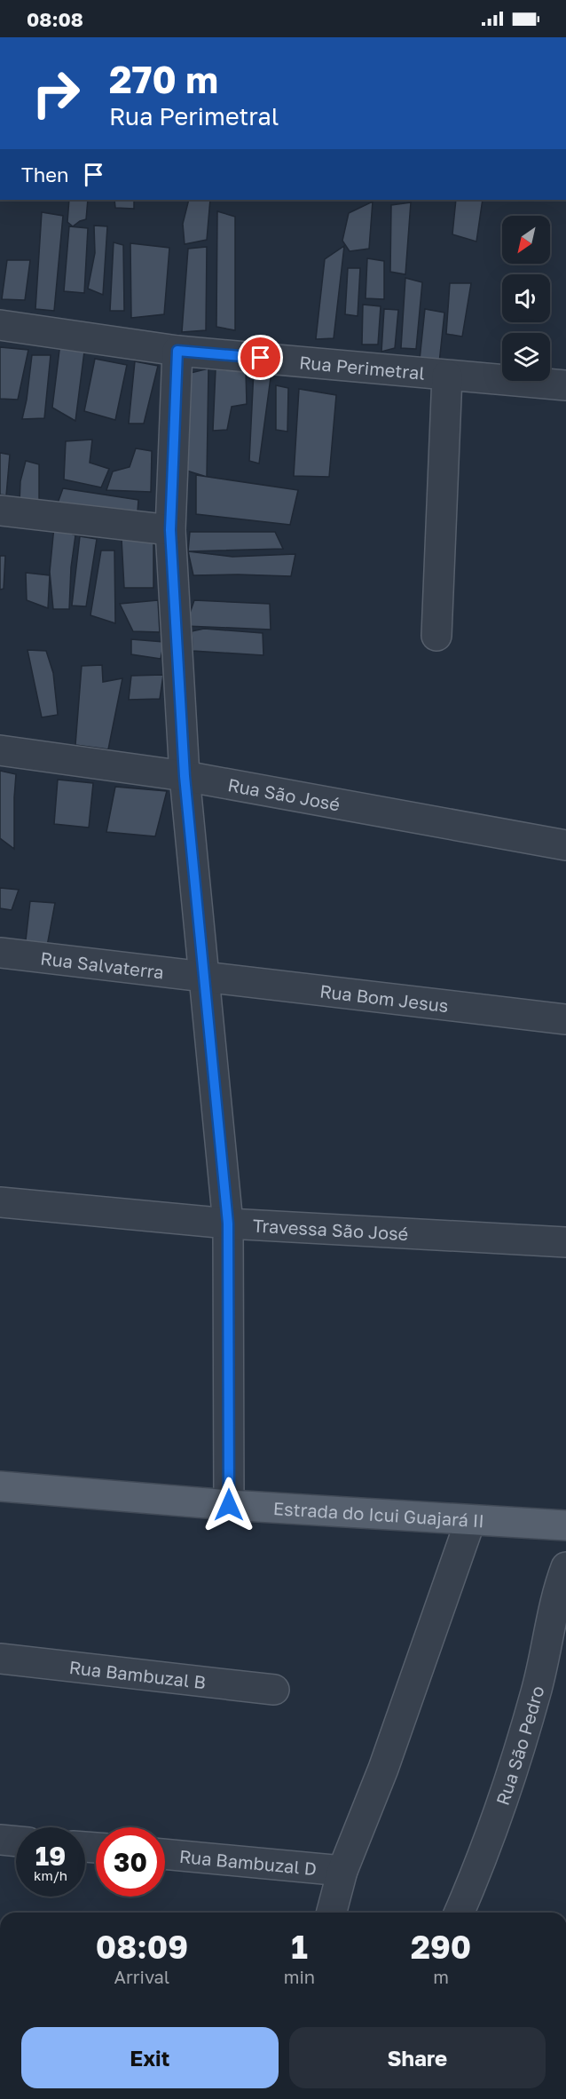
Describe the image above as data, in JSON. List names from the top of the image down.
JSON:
{
  "streets": {
    "main road": ["Estrada do Icui Guajará II"],
    "street": [
      "Rua Perimetral",
      "Rua São José",
      "Rua Salvaterra",
      "Rua Bom Jesus",
      "Travessa São José",
      "Rua Bambuzal B",
      "Rua São Pedro",
      "Rua Bambuzal D"
    ]
  },
  "crossings": [
    ["Rua Salvaterra", "Rua Bom Jesus"]
  ],
  "north": "bottom left",
  "page": {
    "status": "08:08",
    "turn": ["270 m", "Rua Perimetral"],
    "then": "Then",
    "speed": "19 km/h",
    "limit": "30",
    "eta": [
      "08:09",
      "Arrival",
      "1",
      "min",
      "290",
      "m"
    ],
    "buttons": ["Exit", "Share"]
  }
}
